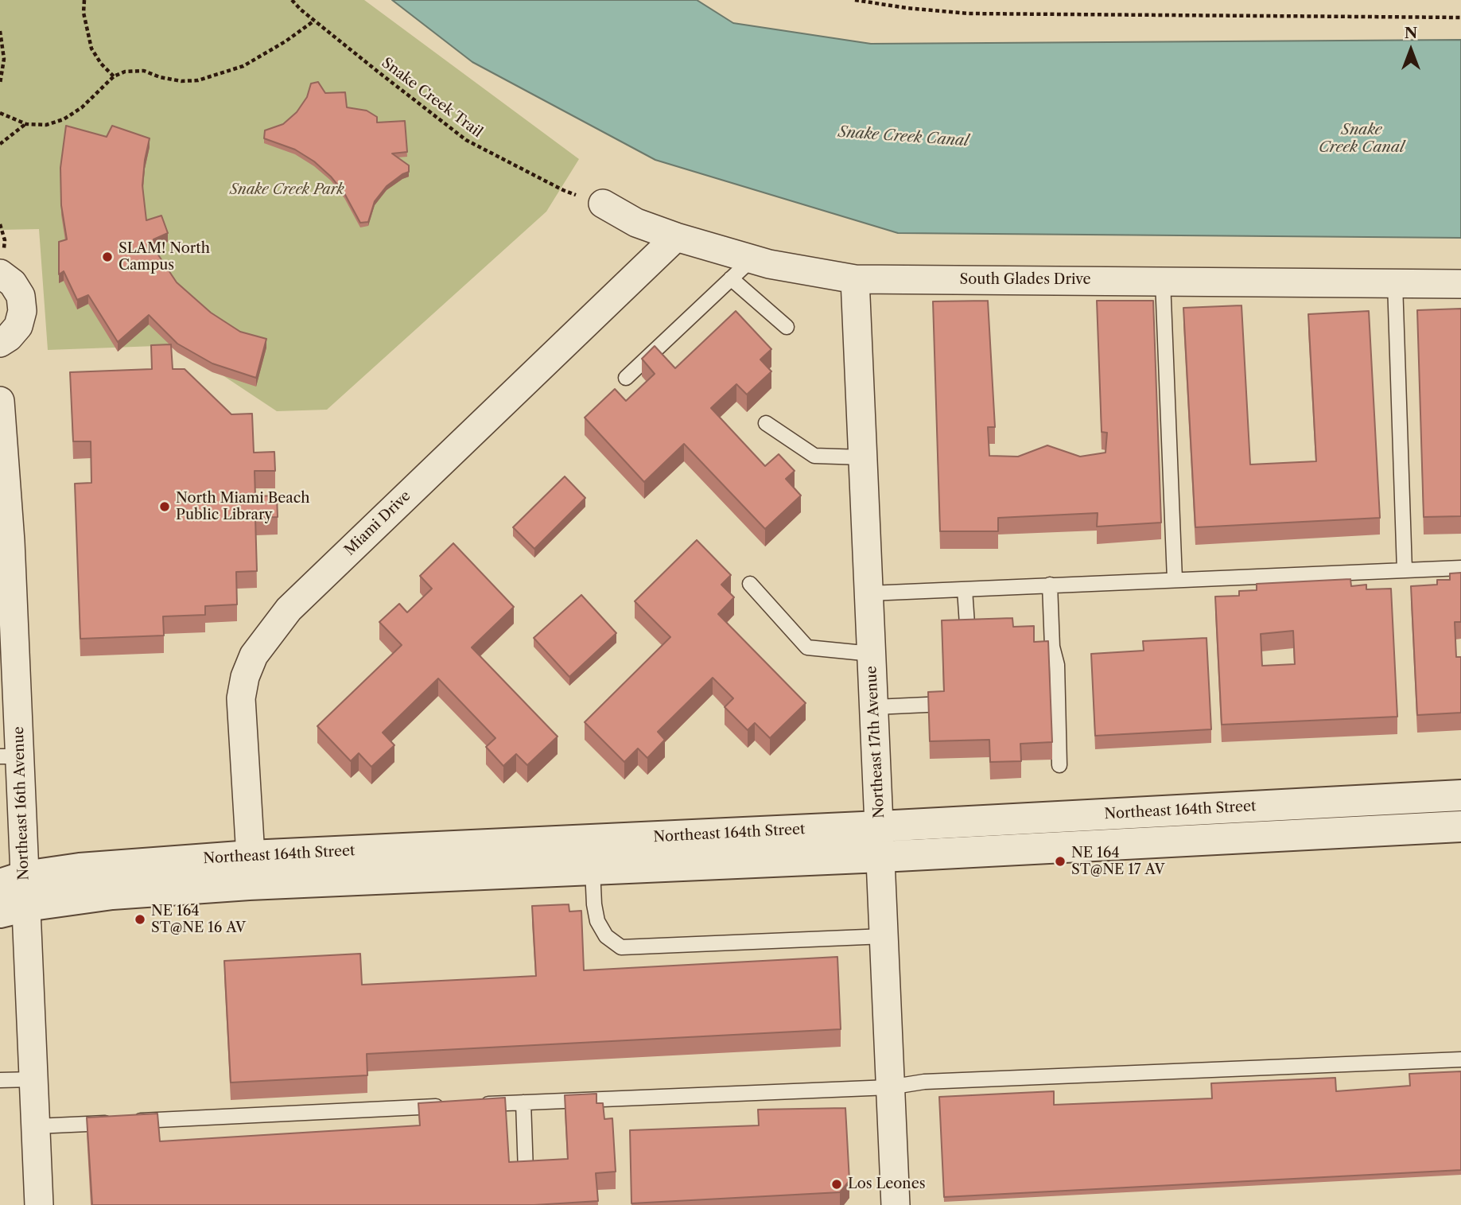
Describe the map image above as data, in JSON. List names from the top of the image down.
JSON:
{
  "streets": {
    "street": [
      "South Glades Drive",
      "Miami Drive",
      "Northeast 17th Avenue",
      "Northeast 16th Avenue",
      "Northeast 164th Street"
    ],
    "path": ["Snake Creek Trail"]
  },
  "crossings": [
    ["Snake Creek Trail", "South Glades Drive"],
    ["South Glades Drive", "Miami Drive"],
    ["South Glades Drive", "Northeast 17th Avenue"],
    ["Miami Drive", "Northeast 164th Street"],
    ["Northeast 17th Avenue", "Northeast 164th Street"],
    ["Northeast 16th Avenue", "Northeast 164th Street"]
  ],
  "water": ["Snake Creek Canal"],
  "parks": ["Snake Creek Park"],
  "places": [
    "SLAM! North Campus",
    "North Miami Beach Public Library",
    "NE 164 ST@NE 17 AV",
    "NE 164 ST@NE 16 AV",
    "Los Leones"
  ],
  "north": "top"
}
